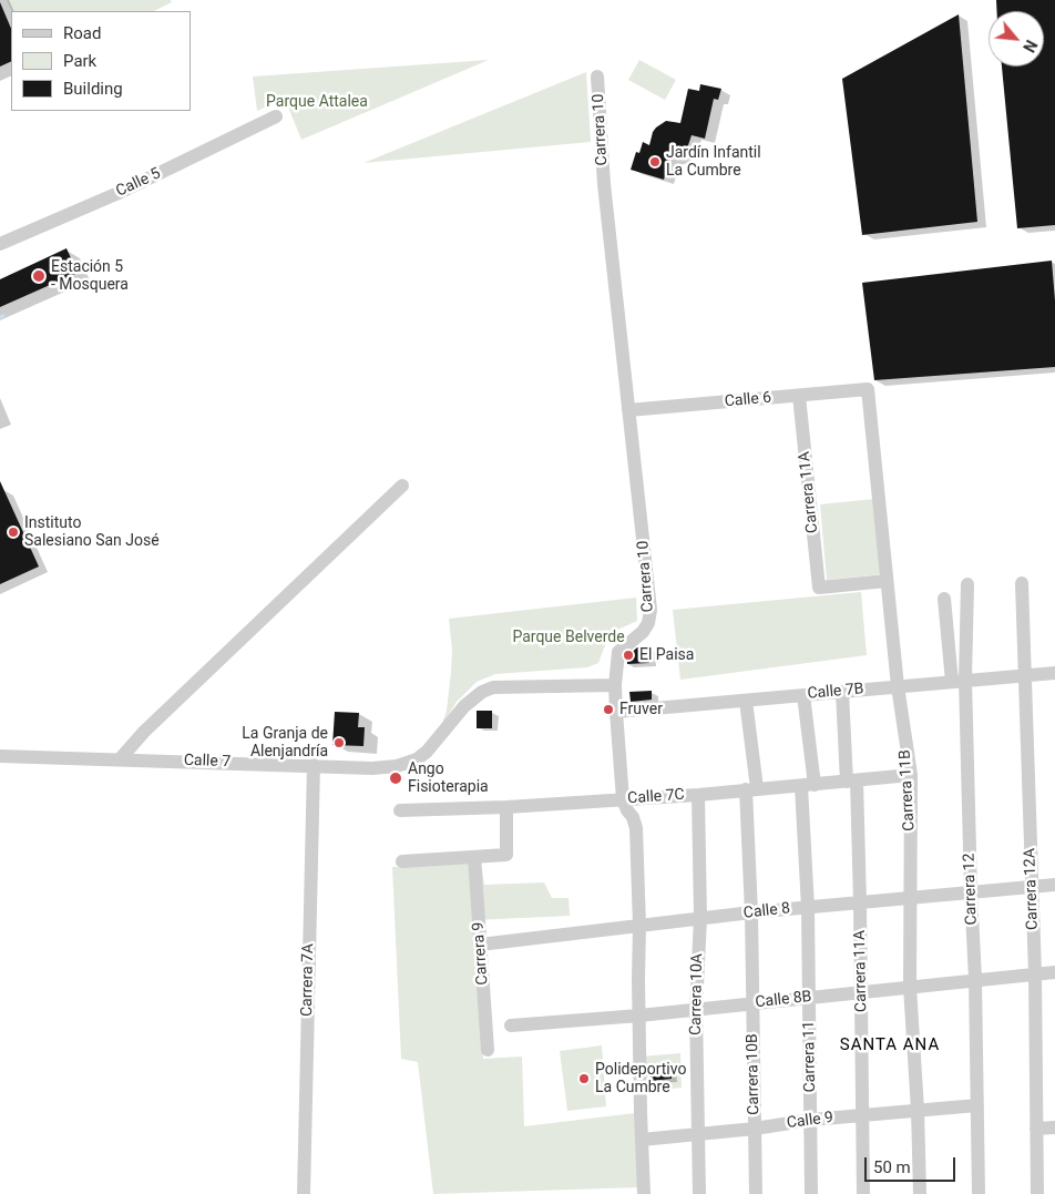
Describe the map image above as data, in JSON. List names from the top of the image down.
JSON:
{
  "streets": {
    "street": [
      "Carrera 10",
      "Calle 5",
      "Calle 6",
      "Carrera 11A",
      "Calle 7B",
      "Calle 7",
      "Carrera 11B",
      "Calle 7C",
      "Carrera 12",
      "Carrera 12A",
      "Calle 8",
      "Carrera 9",
      "Carrera 7A",
      "Carrera 10A",
      "Calle 8B",
      "Carrera 11",
      "Carrera 10B",
      "Calle 9"
    ]
  },
  "crossings": [
    ["Carrera 10", "Calle 6"],
    ["Carrera 10", "Calle 7B"],
    ["Carrera 10", "Calle 7"],
    ["Carrera 10", "Calle 7C"],
    ["Carrera 10", "Calle 8"],
    ["Carrera 10", "Calle 8B"],
    ["Carrera 10", "Calle 9"],
    ["Calle 6", "Carrera 11A"],
    ["Calle 6", "Carrera 11B"],
    ["Carrera 11A", "Calle 7B"],
    ["Carrera 11A", "Carrera 11B"],
    ["Carrera 11A", "Calle 7C"],
    ["Carrera 11A", "Calle 8"],
    ["Carrera 11A", "Calle 8B"],
    ["Carrera 11A", "Calle 9"],
    ["Calle 7B", "Carrera 11B"],
    ["Calle 7B", "Carrera 12"],
    ["Calle 7B", "Carrera 12A"],
    ["Calle 7B", "Carrera 11"],
    ["Calle 7B", "Carrera 10B"],
    ["Calle 7", "Carrera 7A"],
    ["Carrera 11B", "Calle 7C"],
    ["Carrera 11B", "Calle 8"],
    ["Carrera 11B", "Calle 8B"],
    ["Carrera 11B", "Calle 9"],
    ["Calle 7C", "Carrera 10A"],
    ["Calle 7C", "Carrera 11"],
    ["Calle 7C", "Carrera 10B"],
    ["Carrera 12", "Calle 8"],
    ["Carrera 12", "Calle 8B"],
    ["Carrera 12", "Calle 9"],
    ["Carrera 12A", "Calle 8"],
    ["Carrera 12A", "Calle 8B"],
    ["Calle 8", "Carrera 9"],
    ["Calle 8", "Carrera 10A"],
    ["Calle 8", "Carrera 11"],
    ["Calle 8", "Carrera 10B"],
    ["Carrera 10A", "Calle 8B"],
    ["Carrera 10A", "Calle 9"],
    ["Calle 8B", "Carrera 11"],
    ["Calle 8B", "Carrera 10B"],
    ["Carrera 11", "Calle 9"],
    ["Carrera 10B", "Calle 9"]
  ],
  "districts": ["SANTA ANA"],
  "parks": ["Parque Attalea", "Parque Belverde"],
  "places": [
    "Jardín Infantil La Cumbre",
    "Estación 5 - Mosquera",
    "Instituto Salesiano San José",
    "El Paisa",
    "Fruver",
    "La Granja de Alenjandría",
    "Ango Fisioterapia",
    "Polideportivo La Cumbre"
  ],
  "legend": ["Road", "Park", "Building"],
  "scale_bar": "50 m",
  "north": "bottom right"
}
